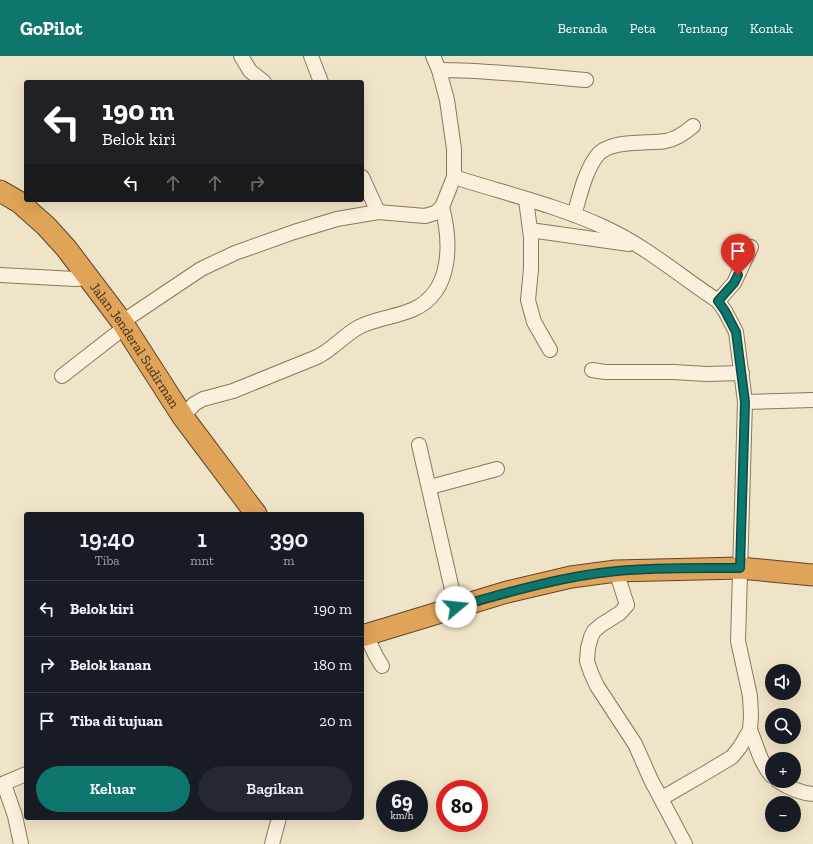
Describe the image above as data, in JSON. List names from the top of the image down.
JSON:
{
  "streets": {
    "highway": ["Jalan Jenderal Sudirman"]
  },
  "page": {
    "header": "GoPilot",
    "nav": [
      "Beranda",
      "Peta",
      "Tentang",
      "Kontak"
    ],
    "turn": ["190 m", "Belok kiri"],
    "eta": [
      "19:40",
      "Tiba",
      "1",
      "mnt",
      "390",
      "m"
    ],
    "list": [
      {
        "name": "Belok kiri",
        "value": "190 m"
      },
      {
        "name": "Belok kanan",
        "value": "180 m"
      },
      {
        "name": "Tiba di tujuan",
        "value": "20 m"
      }
    ],
    "map_buttons": ["+", "−"],
    "buttons": ["Keluar", "Bagikan"],
    "speed": "69 km/h",
    "limit": "80"
  }
}
